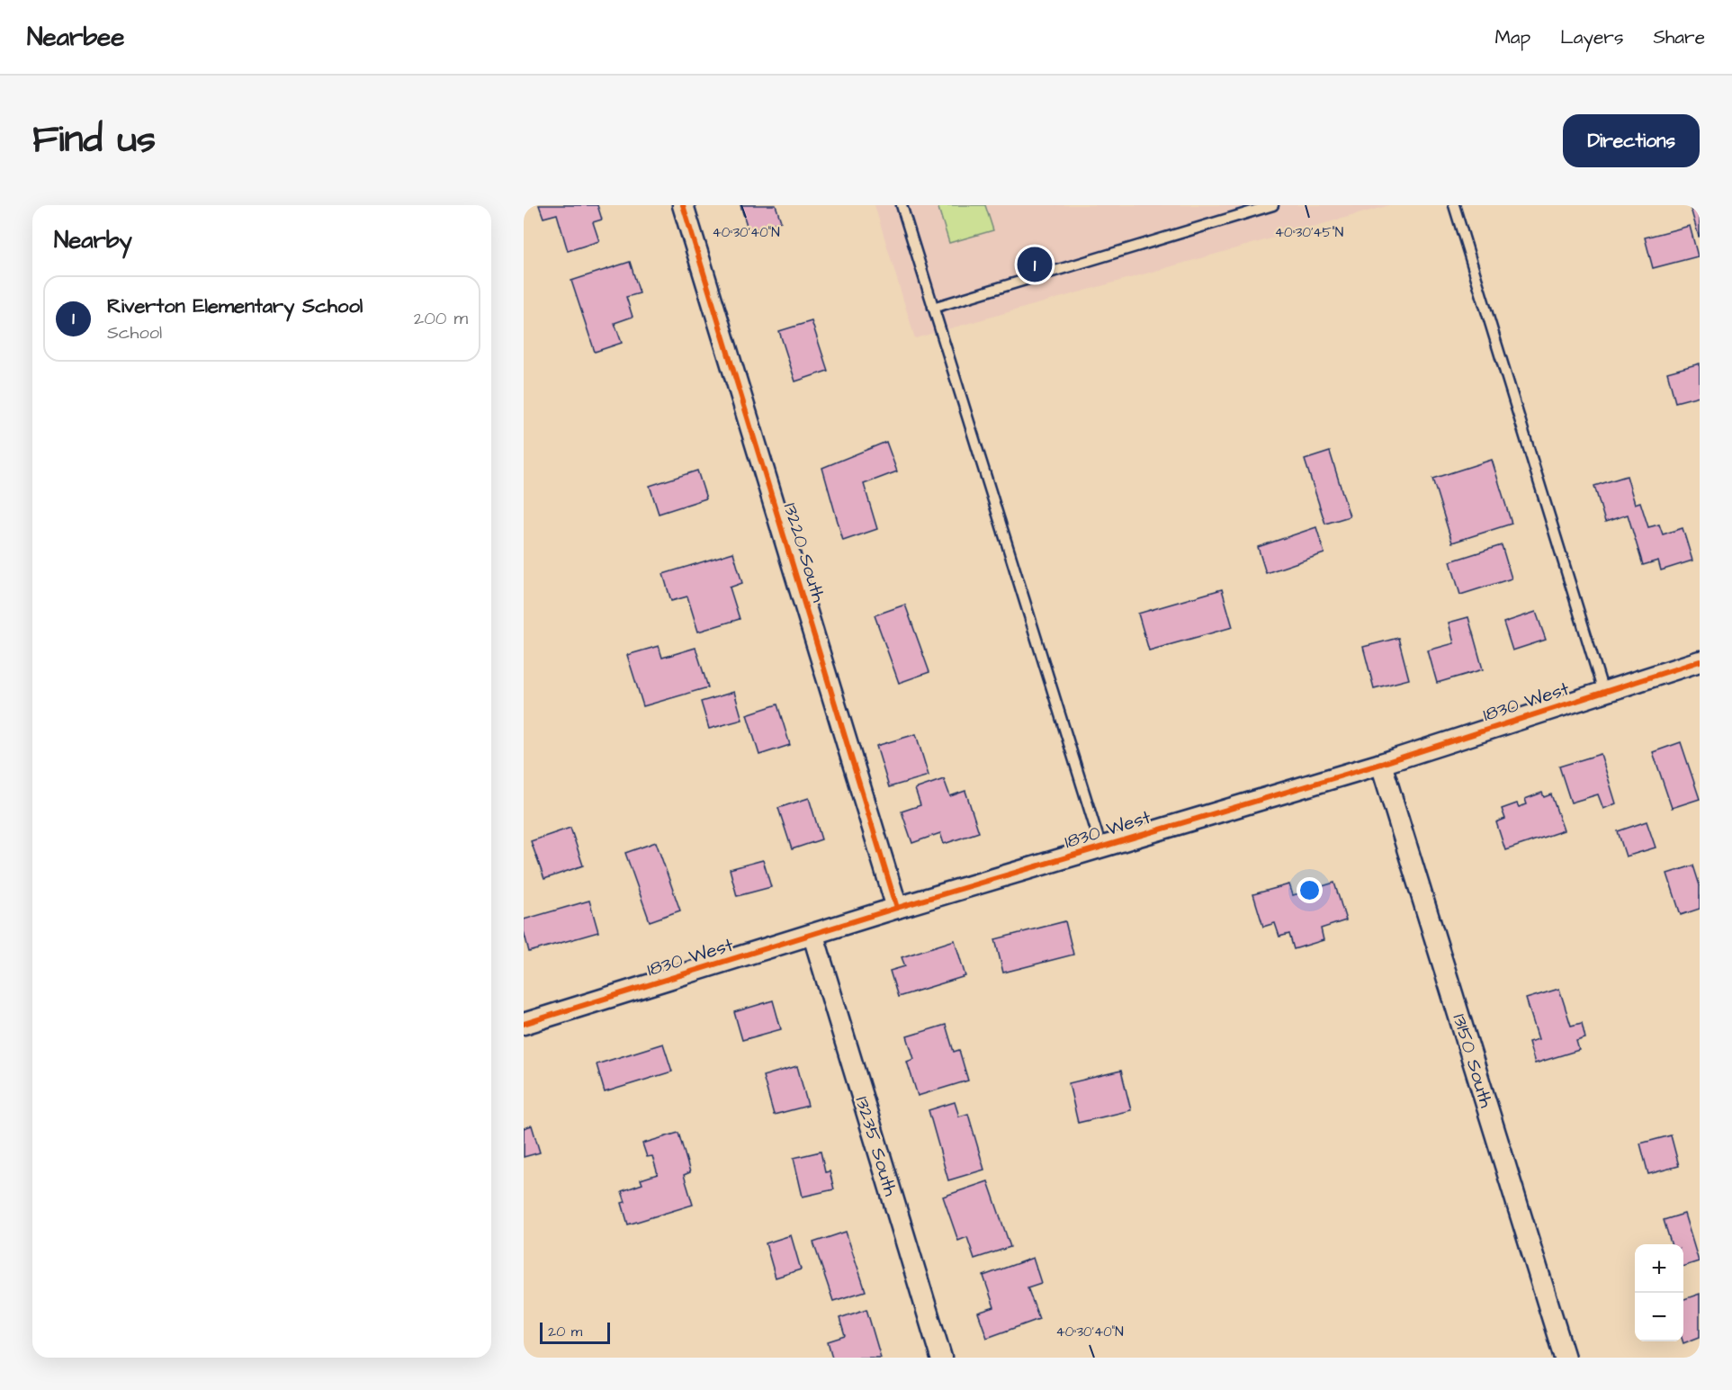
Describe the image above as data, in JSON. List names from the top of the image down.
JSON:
{
  "streets": {
    "street": [
      "13220 South",
      "1830 West",
      "13150 South",
      "13235 South"
    ]
  },
  "crossings": [
    ["13220 South", "1830 West"],
    ["1830 West", "13150 South"],
    ["1830 West", "13235 South"]
  ],
  "scale_bar": "20 m",
  "page": {
    "header": "Nearbee",
    "nav": ["Map", "Layers", "Share"],
    "title": "Find us",
    "buttons": "Directions",
    "heading": "Nearby",
    "pins": "1",
    "list": [
      {
        "mark": "1",
        "name": "Riverton Elementary School",
        "note": "School",
        "value": "200 m"
      }
    ],
    "map_buttons": ["+", "−"],
    "scale": "20 m"
  },
  "coordinates": ["40°30'40\"N", "40°30'45\"N"]
}
